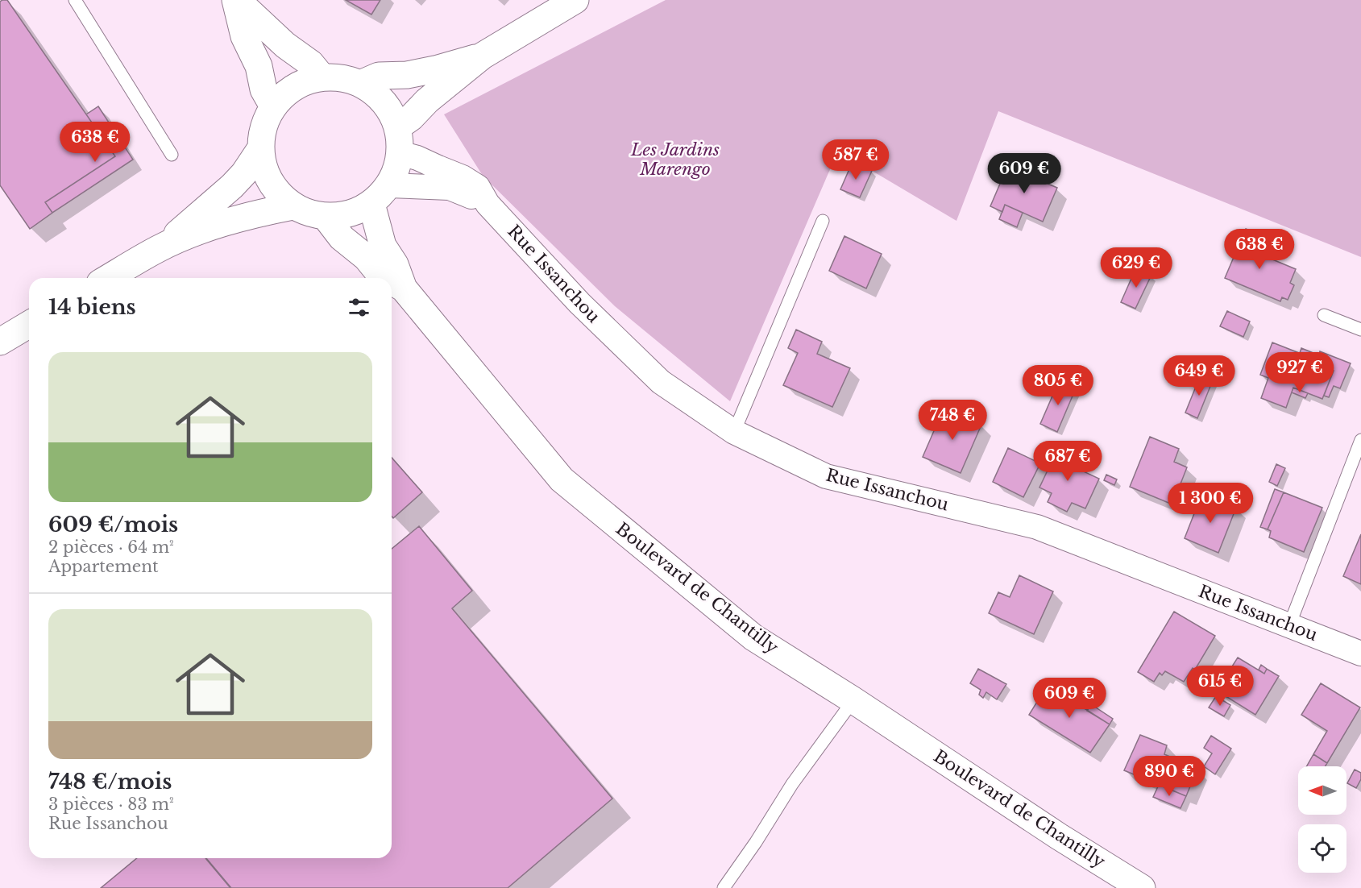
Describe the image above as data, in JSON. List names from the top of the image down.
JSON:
{
  "streets": {
    "street": ["Rue Issanchou", "Boulevard de Chantilly"]
  },
  "crossings": [
    ["Rue Issanchou", "Boulevard de Chantilly"]
  ],
  "parks": ["Les Jardins Marengo"],
  "north": "left",
  "page": {
    "price": [
      "638 €",
      "587 €",
      "609 €",
      "638 €",
      "629 €",
      "927 €",
      "649 €",
      "805 €",
      "748 €",
      "687 €",
      "1 300 €",
      "615 €",
      "609 €",
      "890 €"
    ],
    "heading": "14 biens",
    "list": [
      {
        "name": "609 €/mois",
        "note": "2 pièces · 64 m² · Appartement"
      },
      {
        "name": "748 €/mois",
        "note": "3 pièces · 83 m² · Rue Issanchou"
      }
    ]
  }
}
